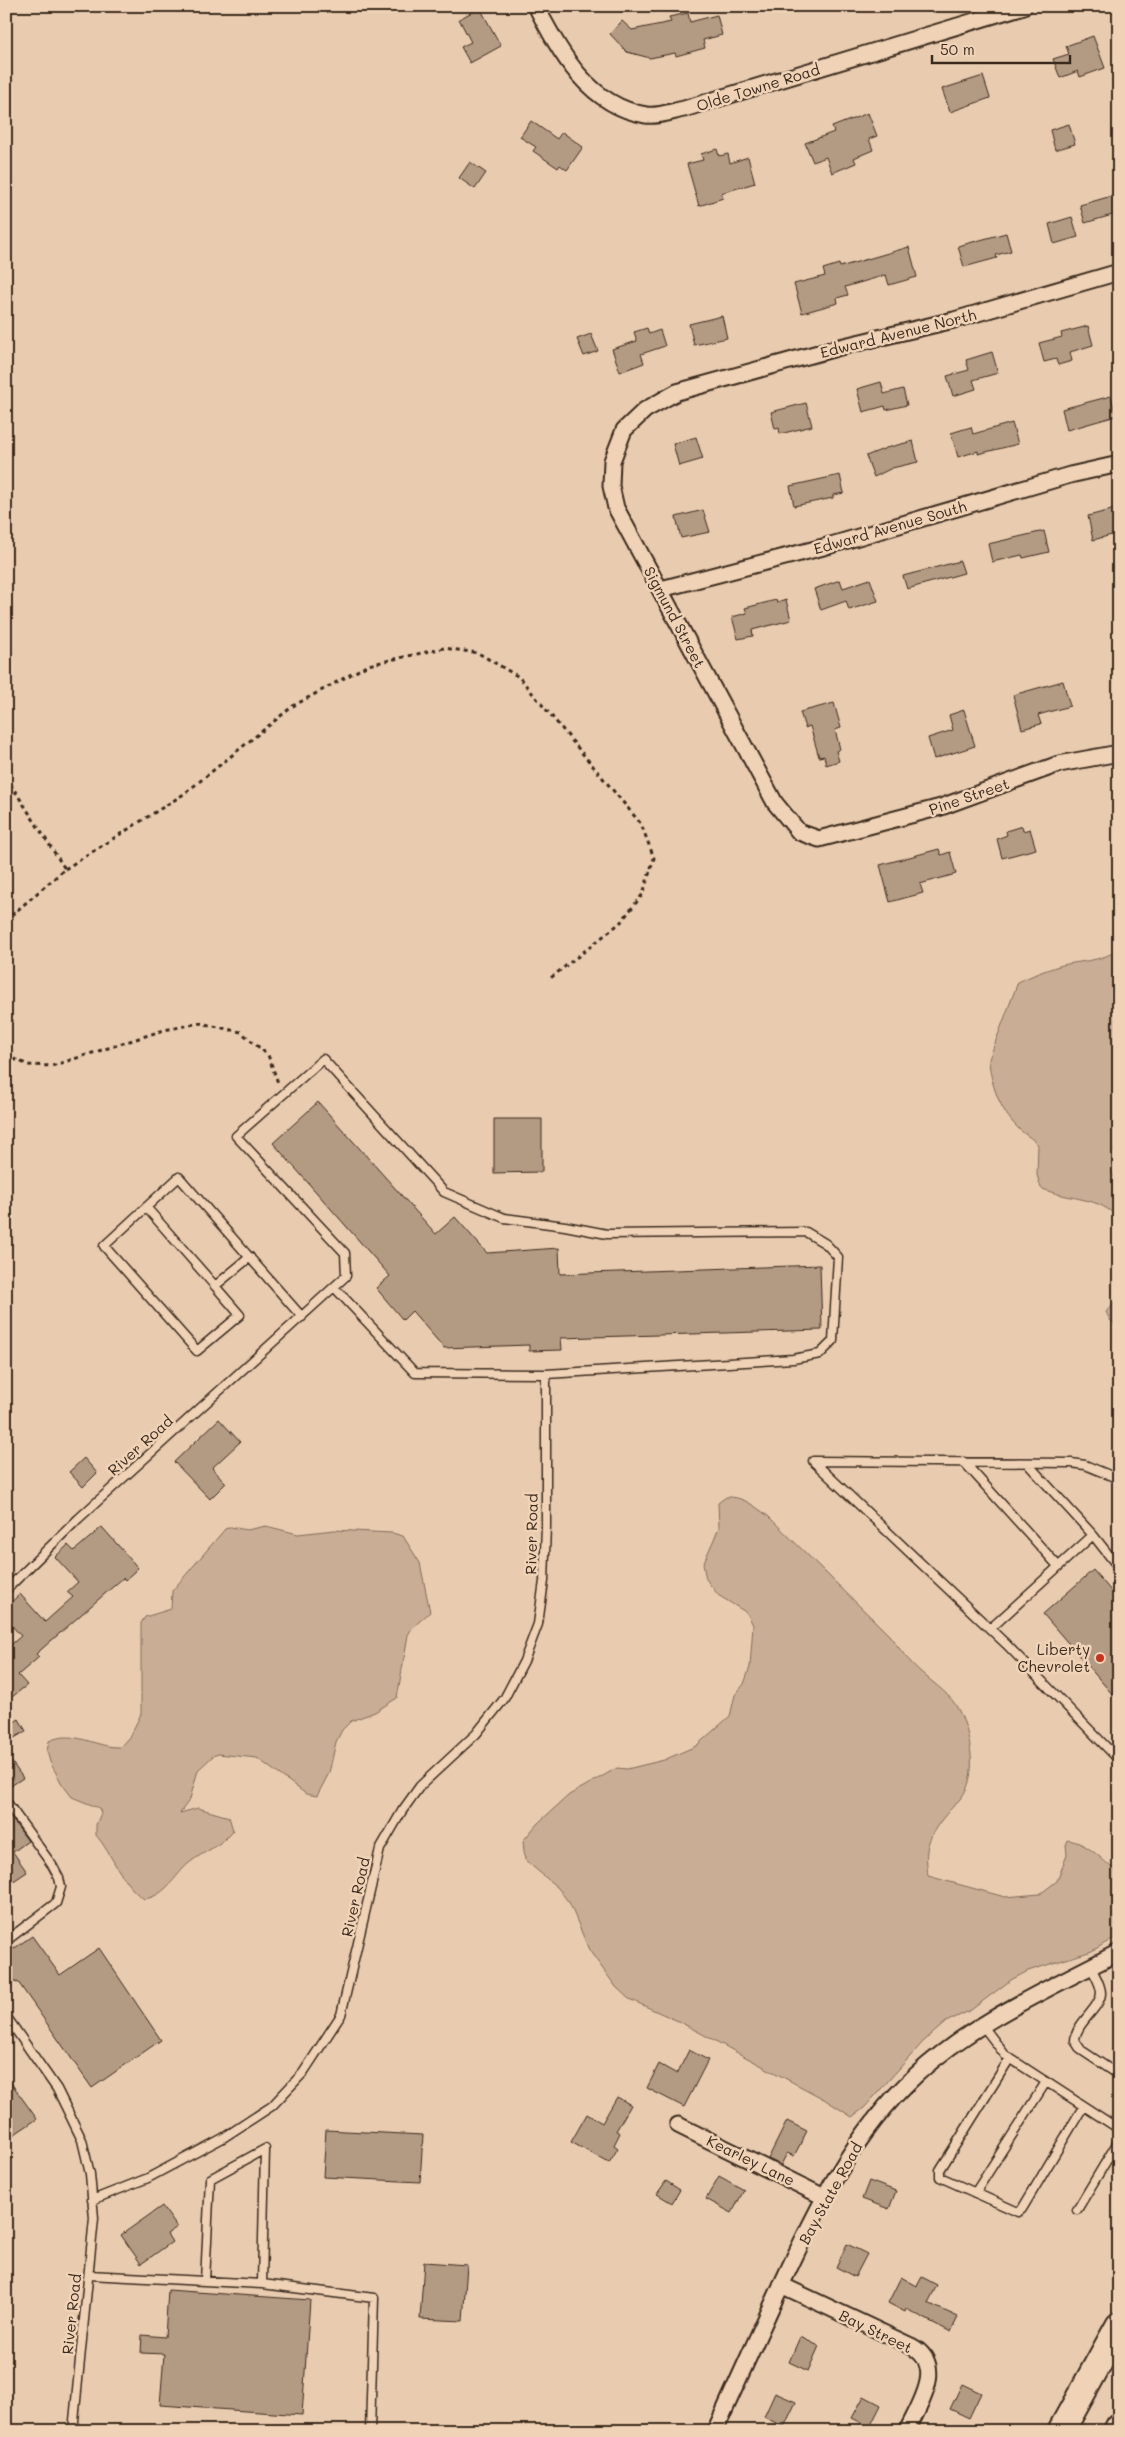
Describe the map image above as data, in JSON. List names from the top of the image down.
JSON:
{
  "streets": {
    "street": [
      "Olde Towne Road",
      "Edward Avenue North",
      "Edward Avenue South",
      "Sigmund Street",
      "Pine Street",
      "Kearley Lane",
      "Bay State Road",
      "Bay Street"
    ],
    "lane": ["River Road"]
  },
  "crossings": [
    ["Edward Avenue North", "Sigmund Street"],
    ["Edward Avenue South", "Sigmund Street"],
    ["Sigmund Street", "Pine Street"],
    ["Kearley Lane", "Bay State Road"],
    ["Bay State Road", "Bay Street"]
  ],
  "places": ["Liberty Chevrolet"],
  "scale_bar": "50 m"
}
